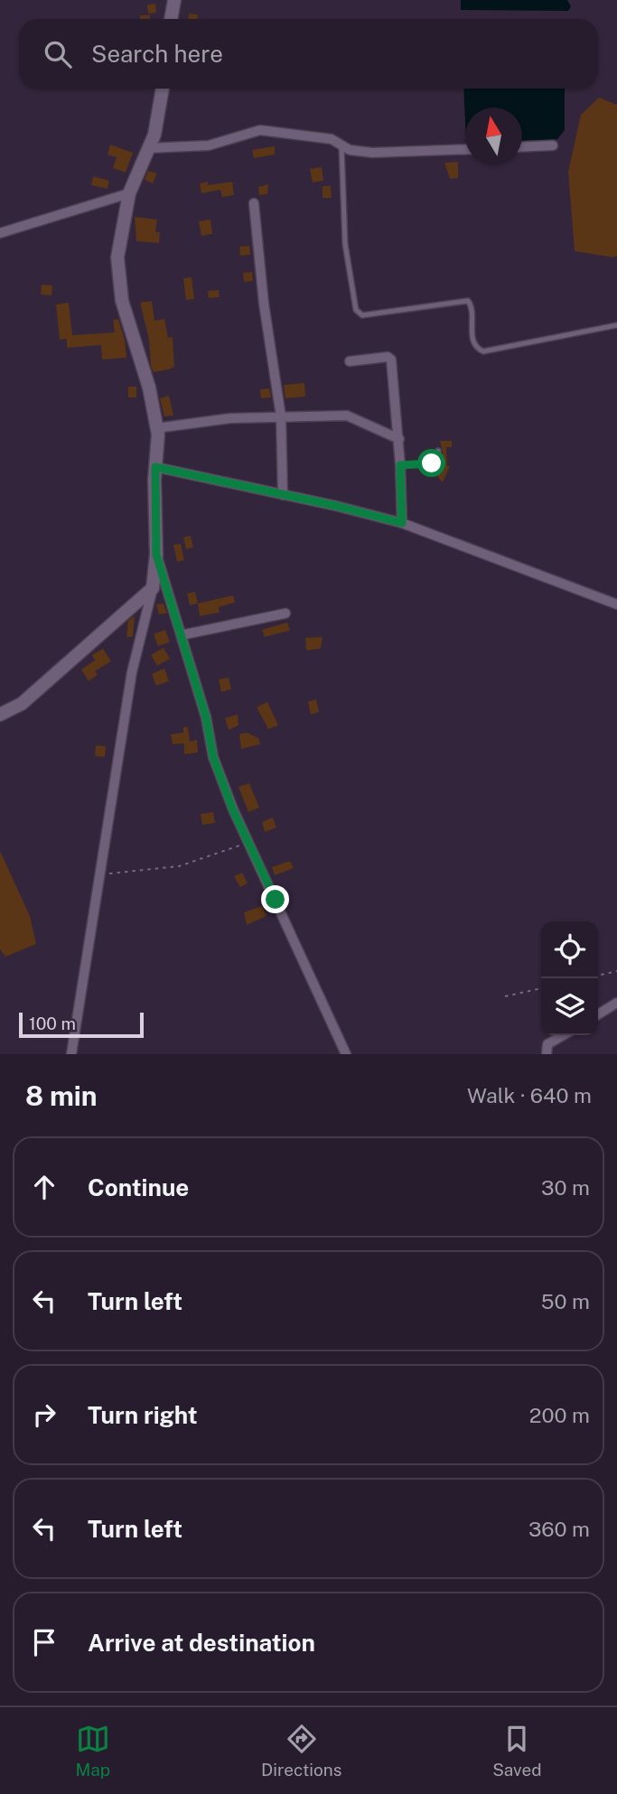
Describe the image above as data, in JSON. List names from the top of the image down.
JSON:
{
  "scale_bar": "100 m",
  "north": "top",
  "page": {
    "search": "Search here",
    "scale": "100 m",
    "heading": ["8 min", "Walk · 640 m"],
    "list": [
      ["Continue", "30 m"],
      ["Turn left", "50 m"],
      ["Turn right", "200 m"],
      ["Turn left", "360 m"],
      "Arrive at destination"
    ],
    "nav": ["Map", "Directions", "Saved"]
  }
}
